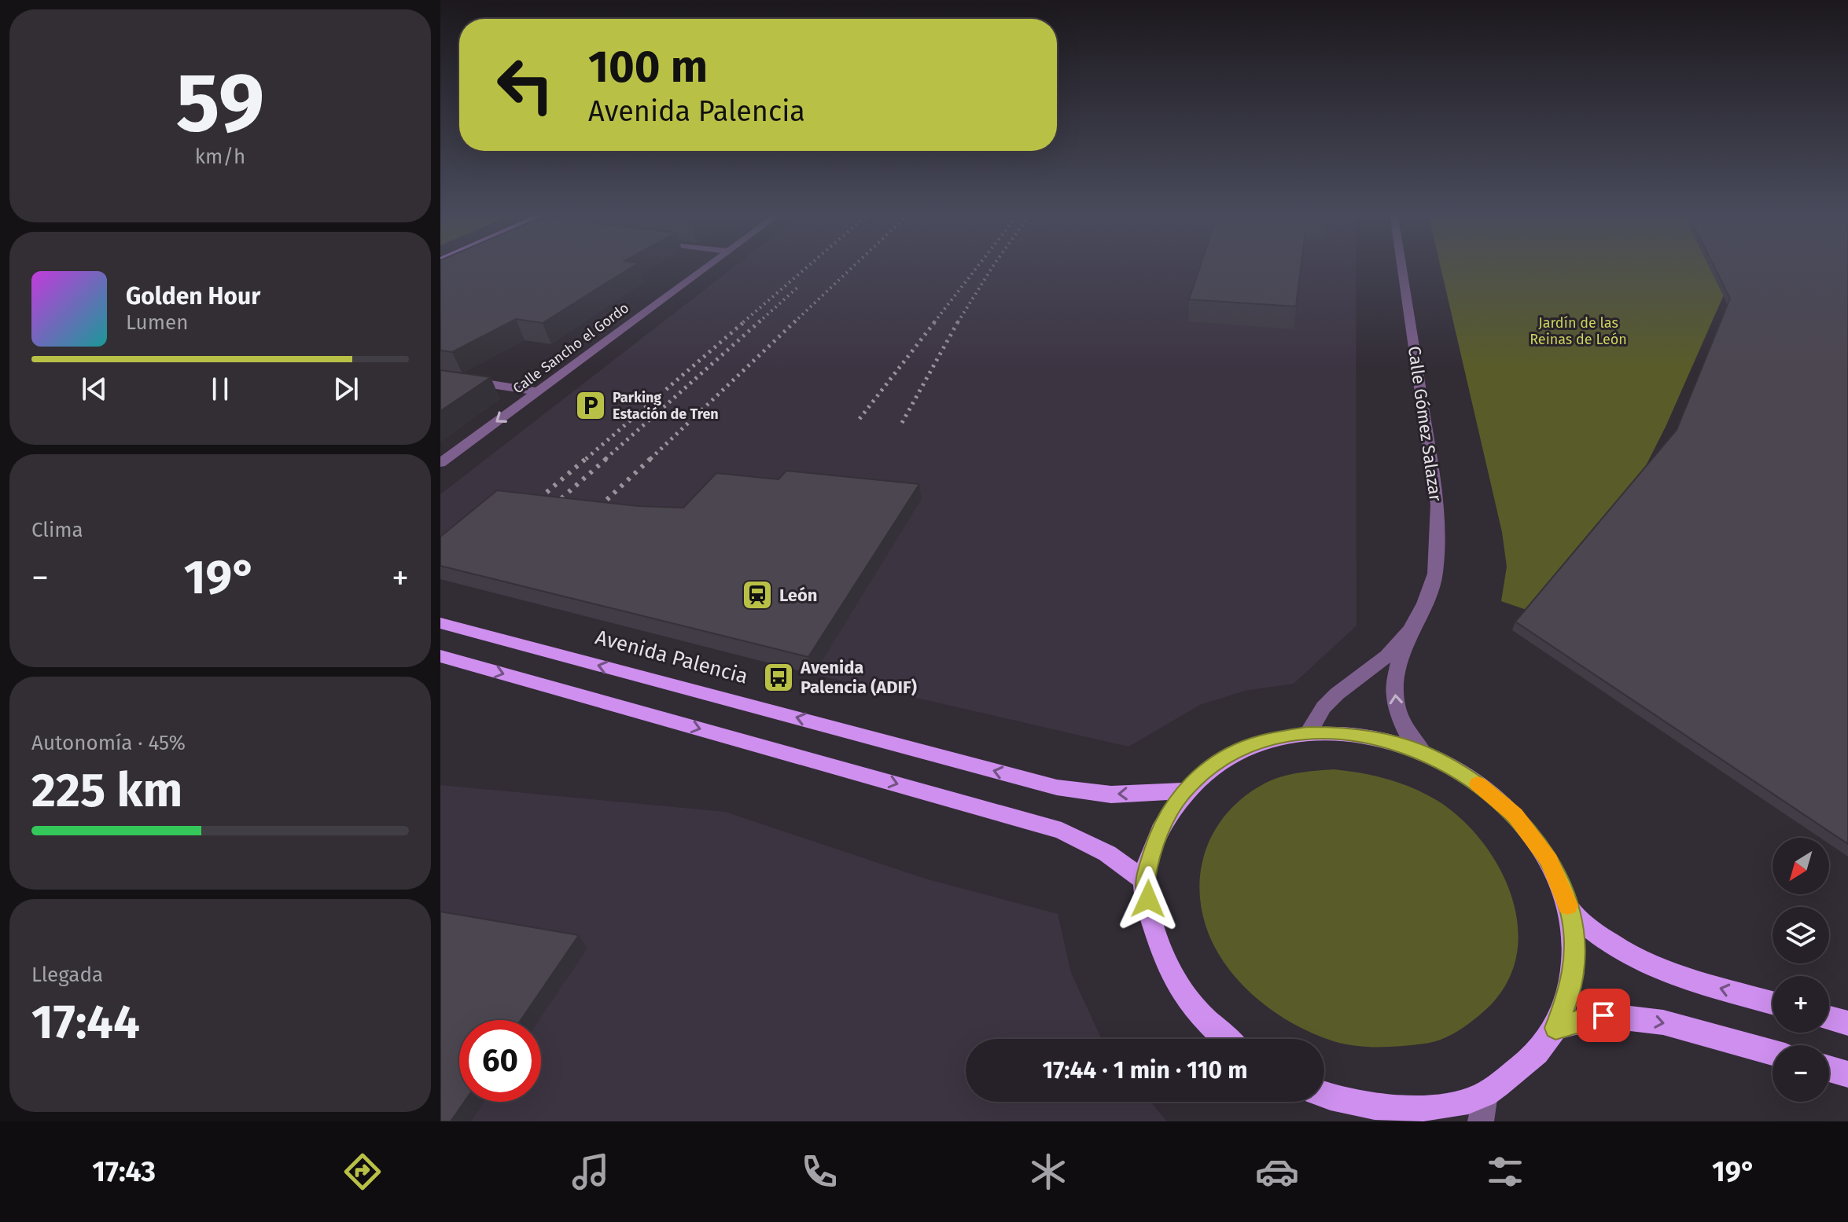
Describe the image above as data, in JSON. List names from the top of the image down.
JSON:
{
  "streets": {
    "main road": ["Avenida Palencia"],
    "street": ["Calle Sancho el Gordo", "Calle Gómez Salazar"]
  },
  "one_way": ["Calle Sancho el Gordo"],
  "parks": ["Jardín de las Reinas de León"],
  "places": {
    "parking": ["Parking Estación de Tren"],
    "station": ["León"],
    "bus stop": ["Avenida Palencia (ADIF)"]
  },
  "north": "bottom left",
  "page": {
    "tile": [
      ["59", "km/h"],
      "Clima",
      ["Autonomía · 45%", "225 km"],
      ["Llegada", "17:44"]
    ],
    "turn": ["100 m", "Avenida Palencia"],
    "song": ["Golden Hour", "Lumen"],
    "heat": ["−", "19°", "+"],
    "map_buttons": ["+", "−"],
    "limit": "60",
    "trip": "17:44 · 1 min · 110 m",
    "tabs": ["17:43", "19°"]
  }
}
